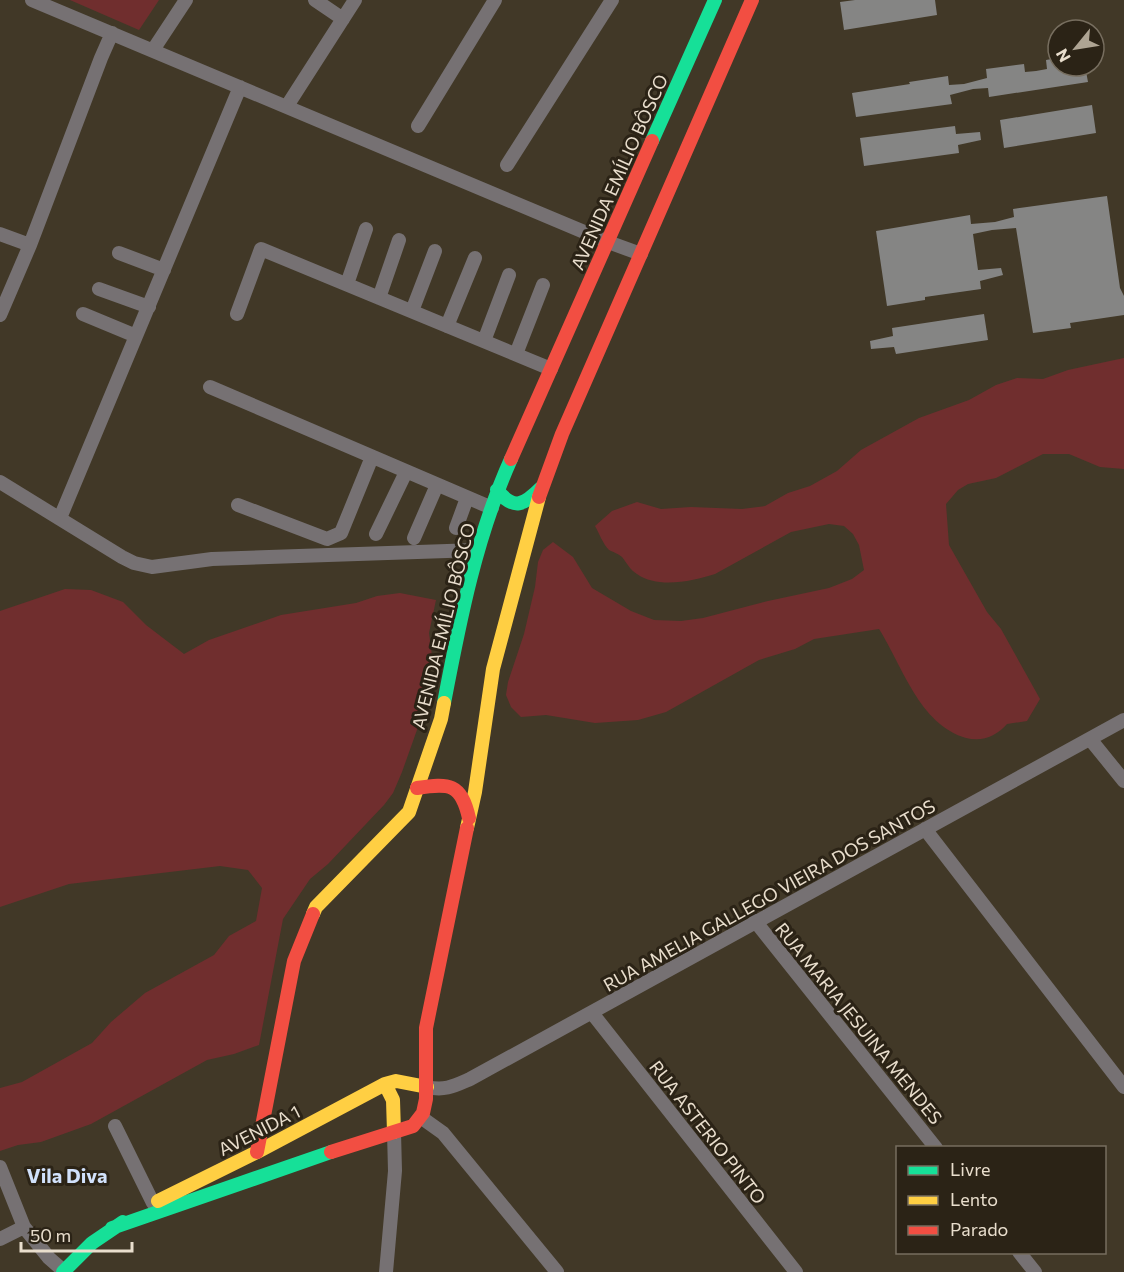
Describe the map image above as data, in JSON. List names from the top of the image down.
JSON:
{
  "streets": {
    "main road": ["AVENIDA EMÍLIO BÔSCO", "AVENIDA 1"],
    "street": ["RUA AMELIA GALLEGO VIEIRA DOS SANTOS", "RUA MARIA JESUINA MENDES", "RUA ASTERIO PINTO"]
  },
  "crossings": [
    ["AVENIDA EMÍLIO BÔSCO", "AVENIDA 1"],
    ["RUA AMELIA GALLEGO VIEIRA DOS SANTOS", "RUA MARIA JESUINA MENDES"],
    ["RUA AMELIA GALLEGO VIEIRA DOS SANTOS", "AVENIDA 1"],
    ["RUA AMELIA GALLEGO VIEIRA DOS SANTOS", "RUA ASTERIO PINTO"]
  ],
  "districts": ["Vila Diva"],
  "legend": ["Livre", "Lento", "Parado"],
  "scale_bar": "50 m",
  "north": "bottom left"
}
